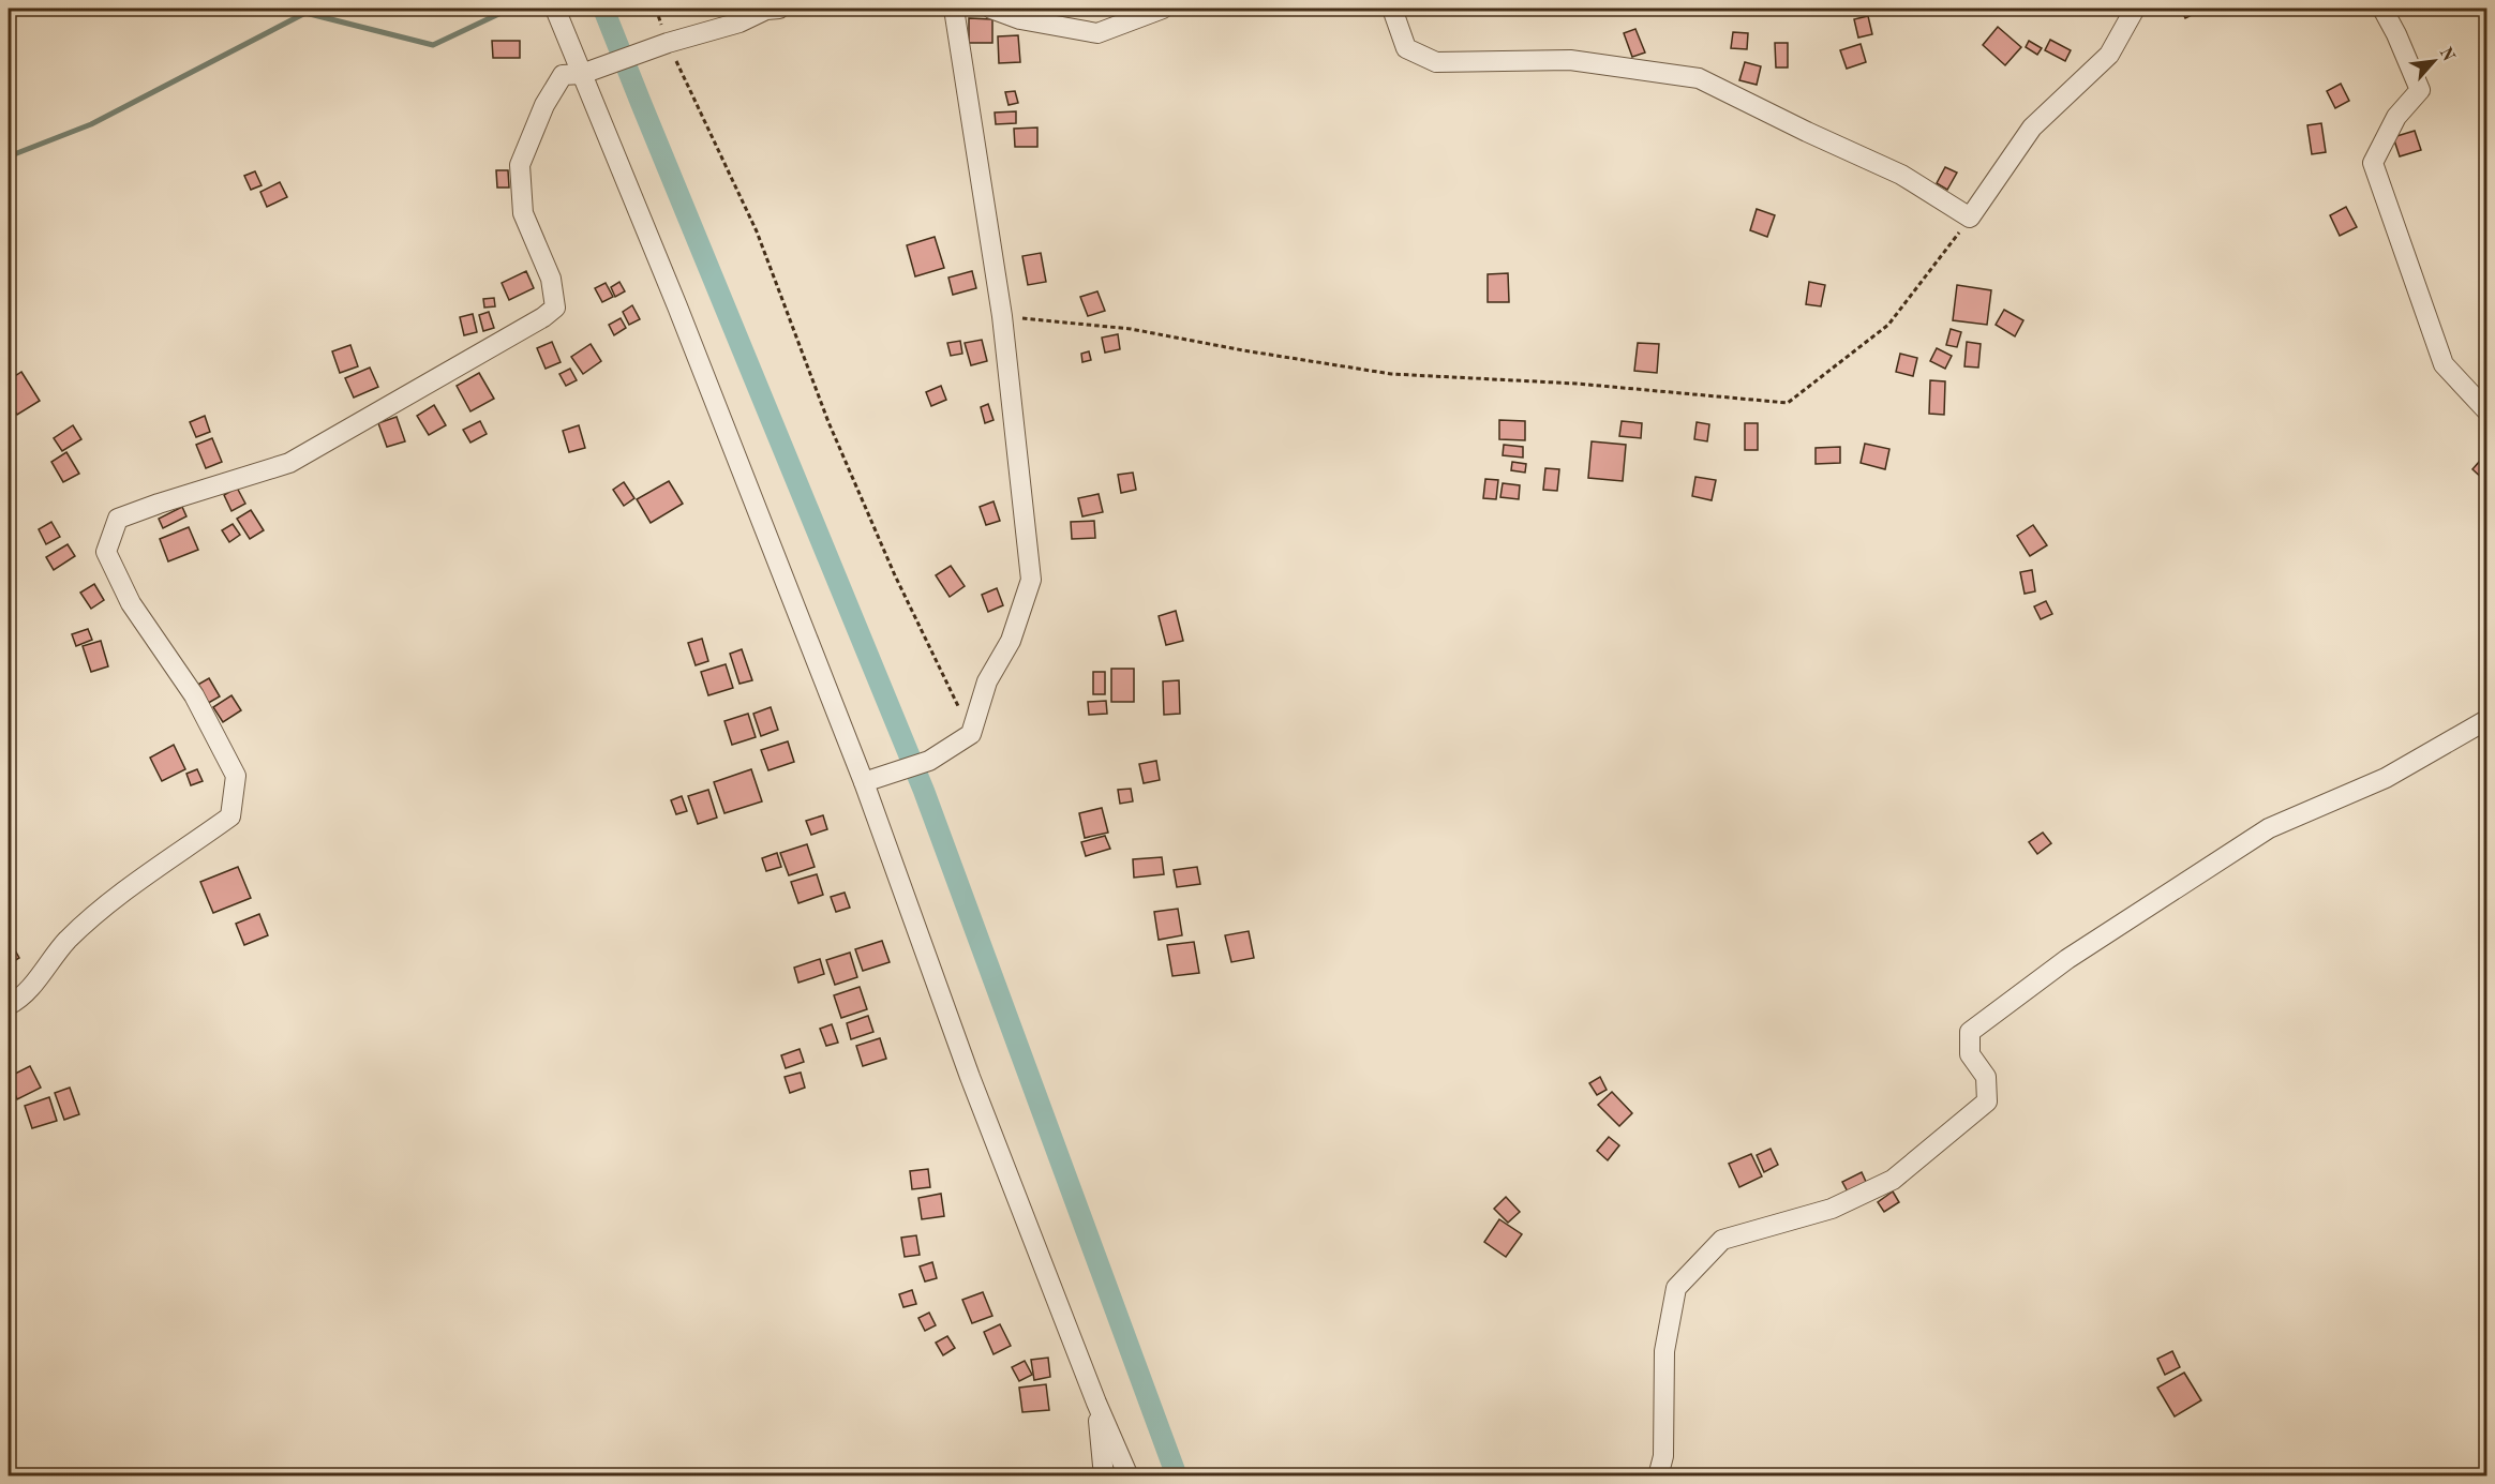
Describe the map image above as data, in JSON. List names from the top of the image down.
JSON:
{
  "north": "top right"
}
